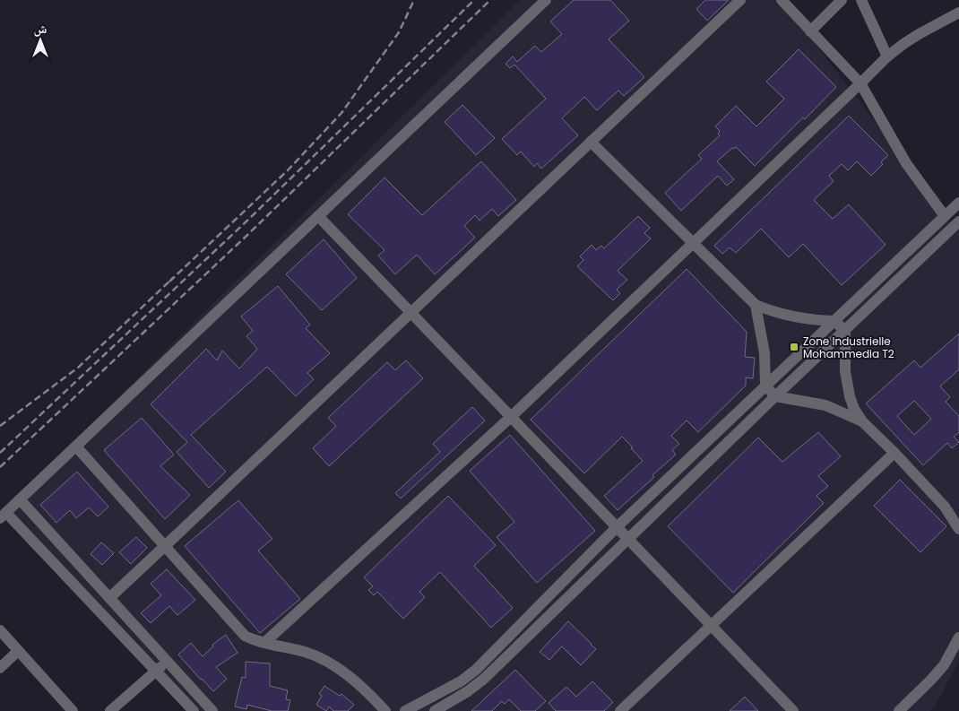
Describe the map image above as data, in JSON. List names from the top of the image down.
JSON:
{
  "places": {
    "transit": ["Zone Industrielle Mohammedia T2"]
  },
  "north": "top"
}
